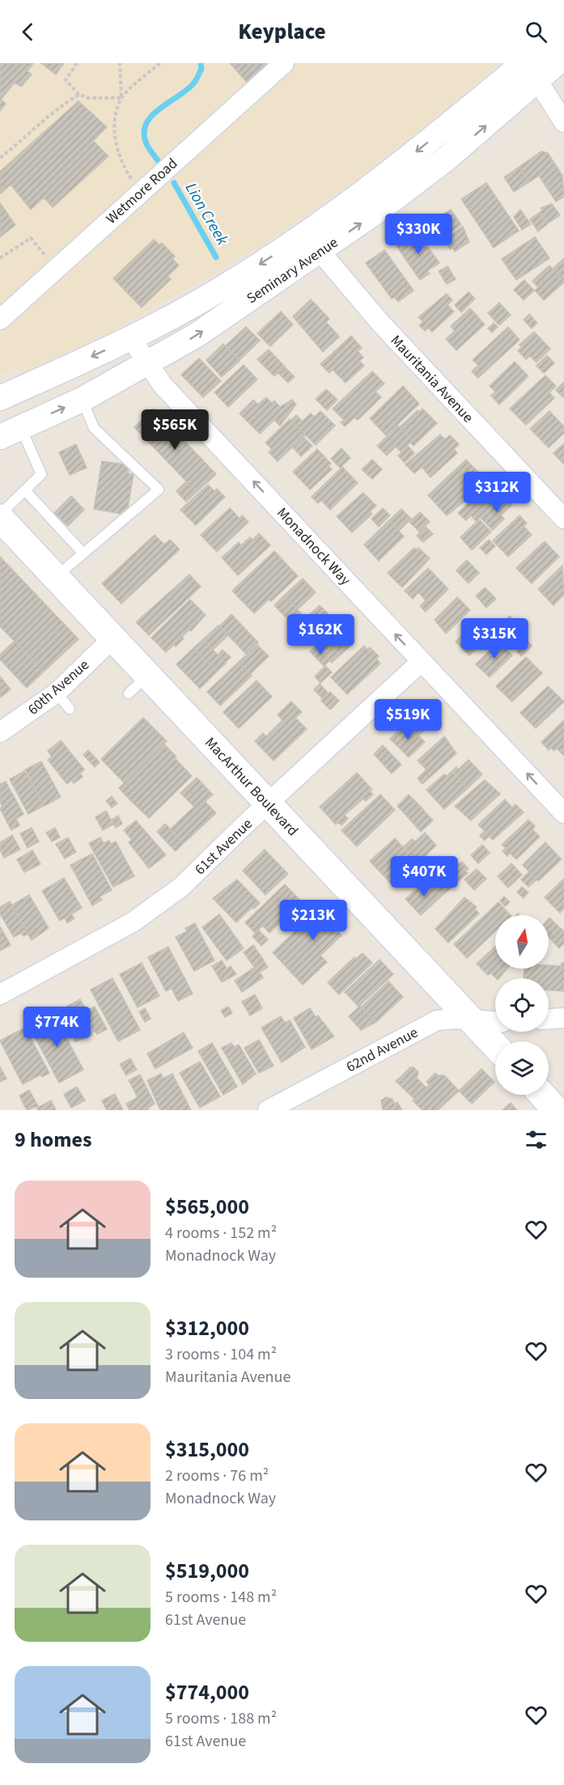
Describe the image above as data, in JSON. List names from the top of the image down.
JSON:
{
  "streets": {
    "main road": ["MacArthur Boulevard"],
    "street": [
      "Wetmore Road",
      "Seminary Avenue",
      "Mauritania Avenue",
      "Monadnock Way",
      "60th Avenue",
      "61st Avenue",
      "62nd Avenue"
    ]
  },
  "crossings": [
    ["Seminary Avenue", "Mauritania Avenue"],
    ["Seminary Avenue", "Monadnock Way"],
    ["Monadnock Way", "61st Avenue"],
    ["60th Avenue", "MacArthur Boulevard"],
    ["MacArthur Boulevard", "61st Avenue"],
    ["MacArthur Boulevard", "62nd Avenue"]
  ],
  "one_way": ["Monadnock Way"],
  "water": ["Lion Creek"],
  "north": "top",
  "page": {
    "header": "Keyplace",
    "price": [
      "$330K",
      "$565K",
      "$312K",
      "$162K",
      "$315K",
      "$519K",
      "$407K",
      "$213K",
      "$774K"
    ],
    "heading": "9 homes",
    "list": [
      {
        "name": "$565,000",
        "note": "4 rooms · 152 m² · Monadnock Way"
      },
      {
        "name": "$312,000",
        "note": "3 rooms · 104 m² · Mauritania Avenue"
      },
      {
        "name": "$315,000",
        "note": "2 rooms · 76 m² · Monadnock Way"
      },
      {
        "name": "$519,000",
        "note": "5 rooms · 148 m² · 61st Avenue"
      },
      {
        "name": "$774,000",
        "note": "5 rooms · 188 m² · 61st Avenue"
      }
    ]
  }
}
